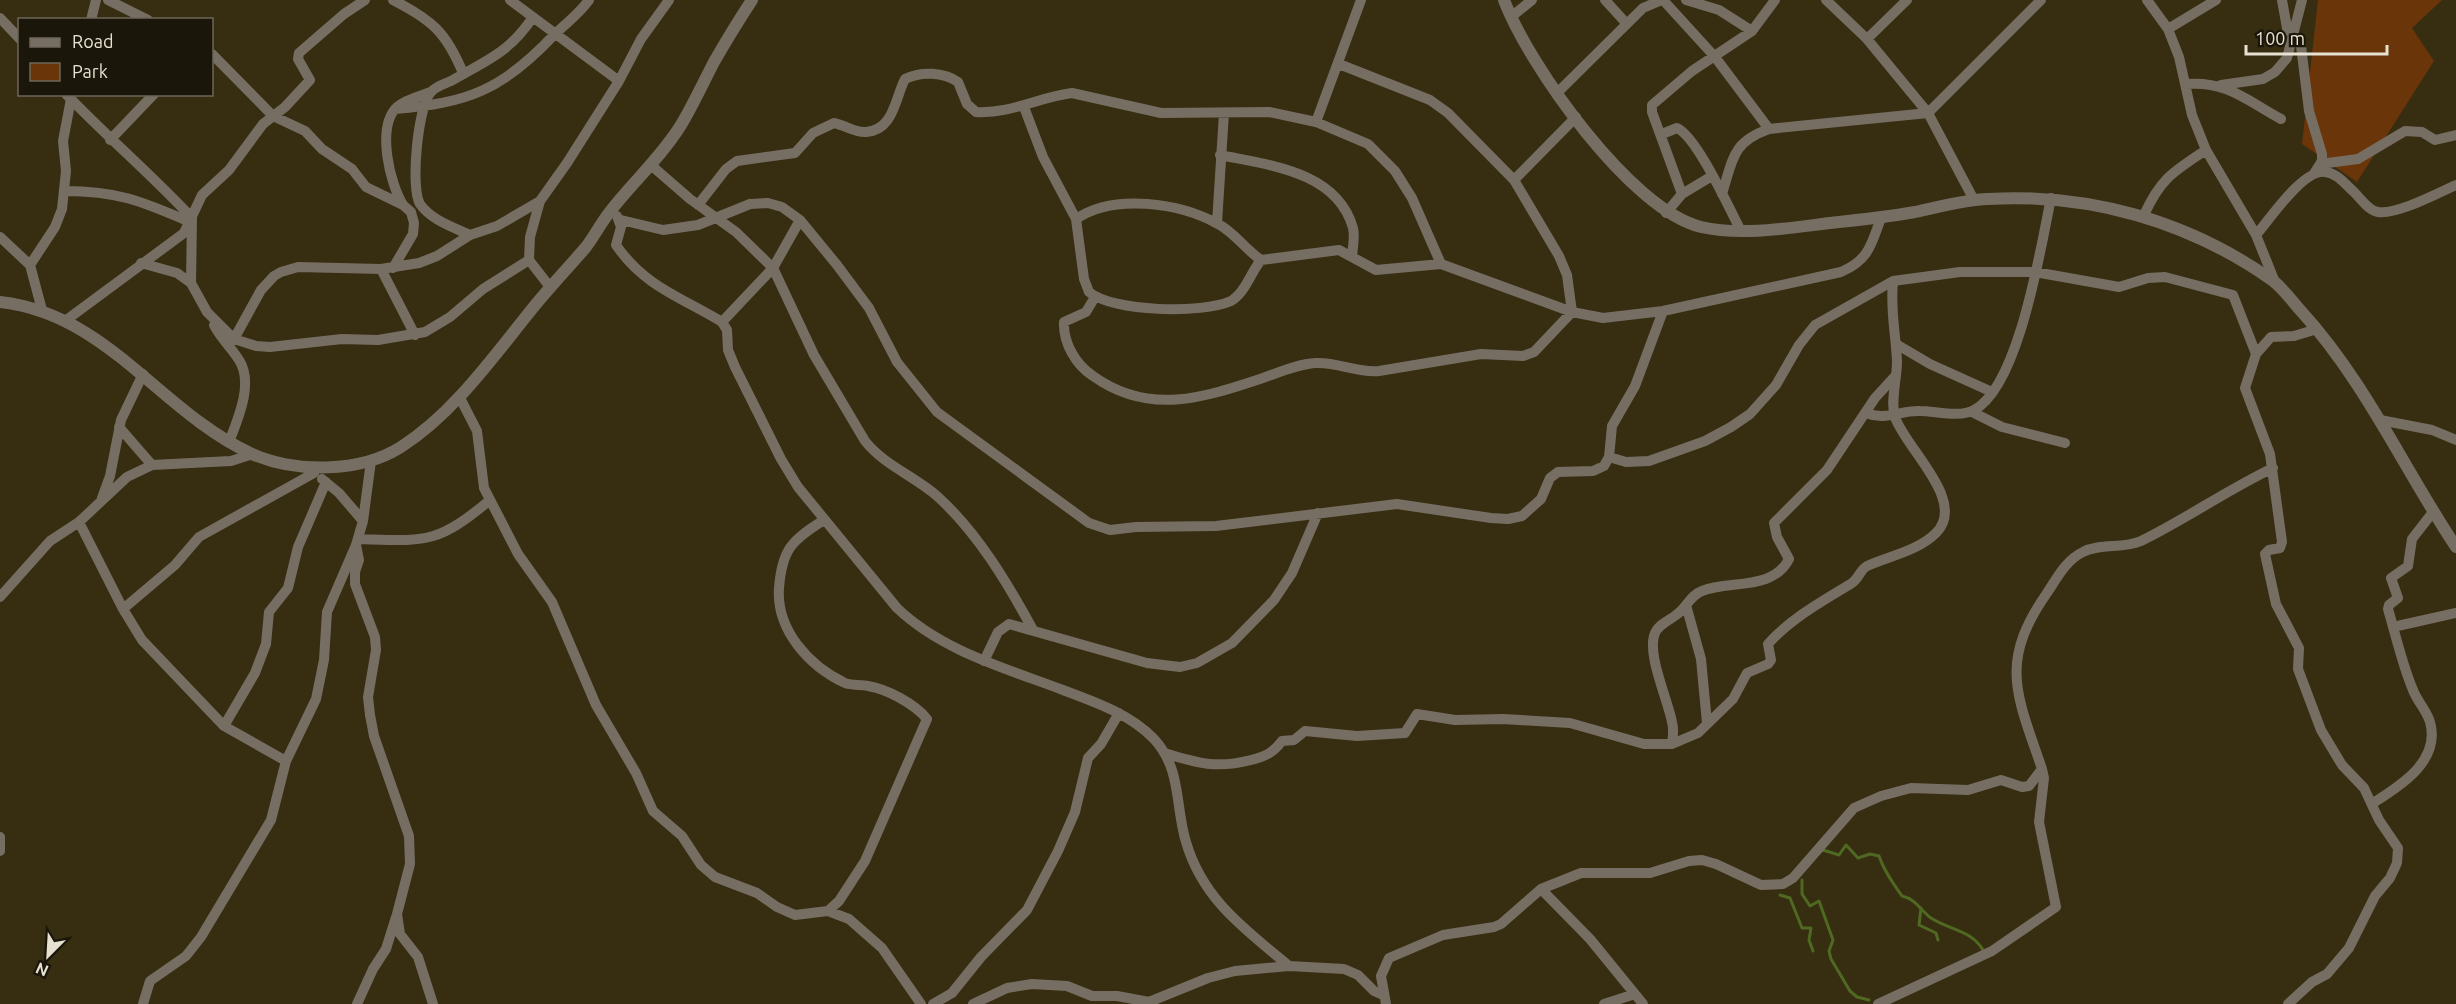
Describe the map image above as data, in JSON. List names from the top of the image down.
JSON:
{
  "legend": ["Road", "Park"],
  "scale_bar": "100 m",
  "north": "bottom left"
}
